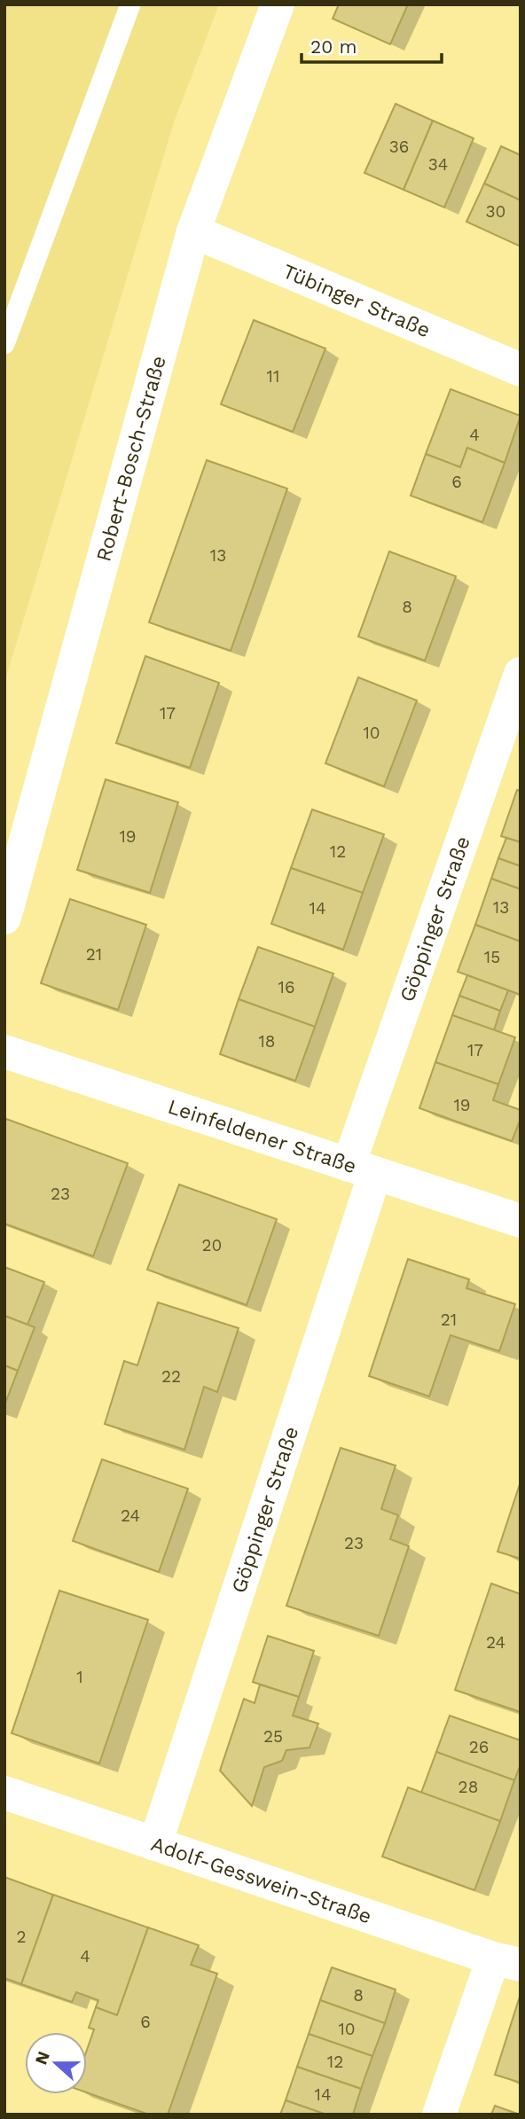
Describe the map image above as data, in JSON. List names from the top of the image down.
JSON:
{
  "streets": {
    "street": [
      "Tübinger Straße",
      "Robert-Bosch-Straße",
      "Göppinger Straße",
      "Leinfeldener Straße",
      "Adolf-Gesswein-Straße"
    ]
  },
  "crossings": [
    ["Tübinger Straße", "Robert-Bosch-Straße"],
    ["Göppinger Straße", "Leinfeldener Straße"],
    ["Göppinger Straße", "Adolf-Gesswein-Straße"]
  ],
  "house_numbers": [
    "36",
    "34",
    "30",
    "11",
    "4",
    "6",
    "13",
    "8",
    "17",
    "10",
    "19",
    "12",
    "13",
    "14",
    "21",
    "15",
    "16",
    "18",
    "17",
    "19",
    "23",
    "20",
    "21",
    "22",
    "24",
    "23",
    "24",
    "1",
    "25",
    "26",
    "28",
    "2",
    "4",
    "8",
    "6",
    "10",
    "12",
    "14"
  ],
  "scale_bar": "20 m",
  "north": "left"
}
